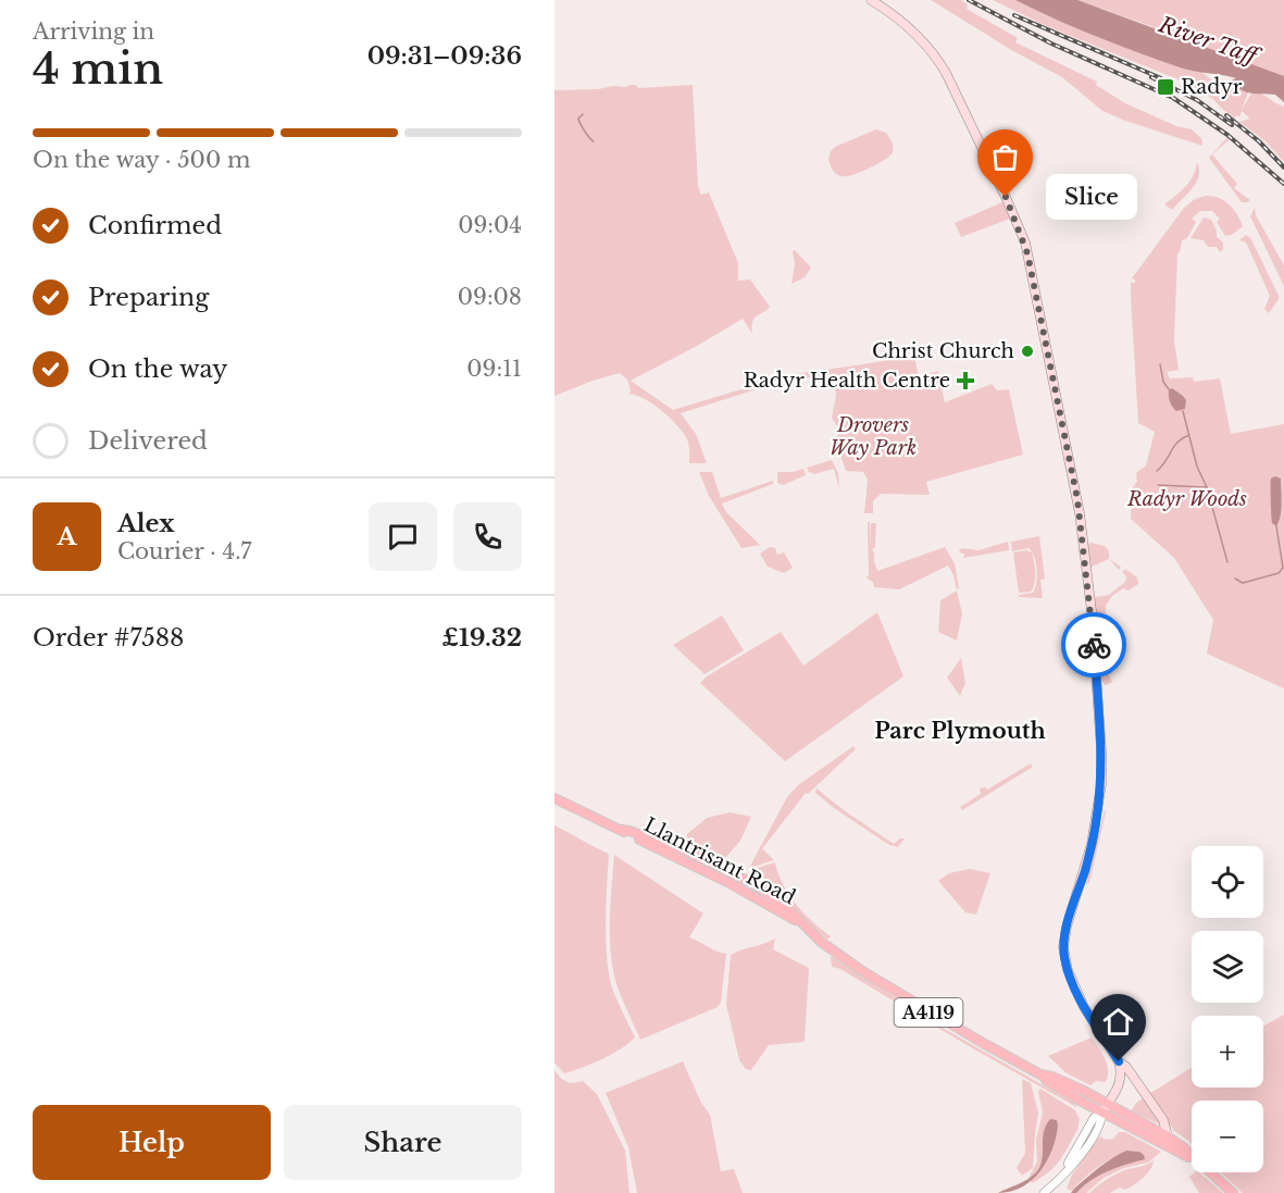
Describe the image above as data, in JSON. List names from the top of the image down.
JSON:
{
  "streets": {
    "main road": ["Llantrisant Road", "A4119"]
  },
  "districts": ["Parc Plymouth"],
  "water": ["River Taff"],
  "parks": ["Drovers Way Park", "Radyr Woods"],
  "places": {
    "transit": ["Radyr"],
    "other": ["Slice", "Christ Church"],
    "health": ["Radyr Health Centre"]
  },
  "page": {
    "heading": ["4 min", "Arriving in", "09:31–09:36"],
    "panel": [
      "Alex",
      "Courier · 4.7",
      "Order #7588",
      "£19.32"
    ],
    "bar": "On the way · 500 m",
    "bubble": "Slice",
    "list": [
      ["Confirmed", "09:04"],
      ["Preparing", "09:08"],
      ["On the way", "09:11"],
      "Delivered"
    ],
    "round": "A",
    "map_buttons": ["+", "−"],
    "buttons": ["Help", "Share"]
  }
}
